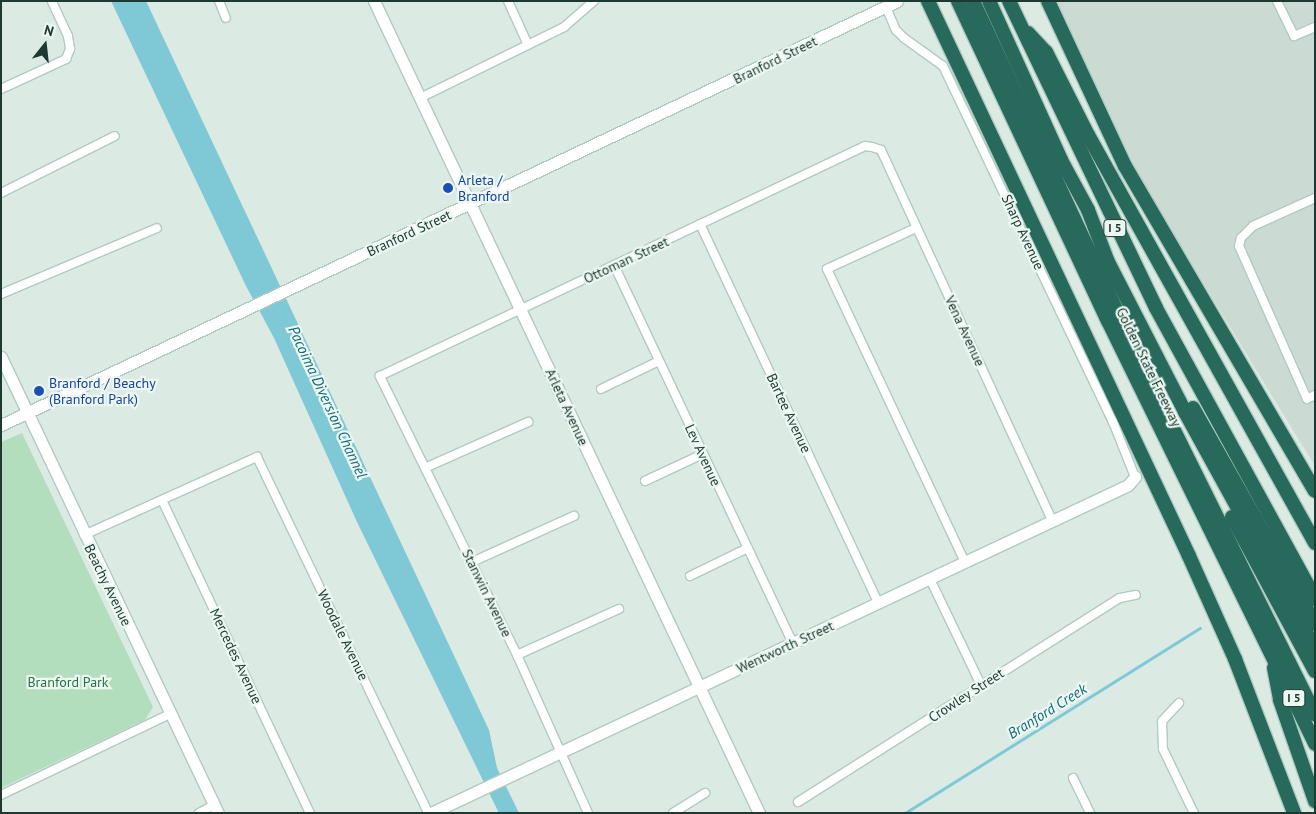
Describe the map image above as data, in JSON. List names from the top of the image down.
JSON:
{
  "streets": {
    "highway": ["I 5", "Golden State Freeway"],
    "main road": [
      "Branford Street",
      "Arleta Avenue",
      "Beachy Avenue",
      "Wentworth Street"
    ],
    "street": [
      "Sharp Avenue",
      "Ottoman Street",
      "Vena Avenue",
      "Bartee Avenue",
      "Lev Avenue",
      "Stanwin Avenue",
      "Woodale Avenue",
      "Mercedes Avenue",
      "Crowley Street"
    ]
  },
  "crossings": [
    ["Branford Street", "Sharp Avenue"],
    ["Branford Street", "Arleta Avenue"],
    ["Branford Street", "Beachy Avenue"],
    ["Sharp Avenue", "Wentworth Street"],
    ["Ottoman Street", "Vena Avenue"],
    ["Ottoman Street", "Arleta Avenue"],
    ["Ottoman Street", "Bartee Avenue"],
    ["Ottoman Street", "Lev Avenue"],
    ["Ottoman Street", "Stanwin Avenue"],
    ["Vena Avenue", "Wentworth Street"],
    ["Arleta Avenue", "Wentworth Street"],
    ["Bartee Avenue", "Wentworth Street"],
    ["Lev Avenue", "Wentworth Street"],
    ["Stanwin Avenue", "Wentworth Street"],
    ["Woodale Avenue", "Wentworth Street"],
    ["Woodale Avenue", "Mercedes Avenue"]
  ],
  "water": ["Pacoima Diversion Channel", "Branford Creek"],
  "parks": ["Branford Park"],
  "places": ["Arleta / Branford", "Branford / Beachy (Branford Park)"],
  "north": "top"
}
